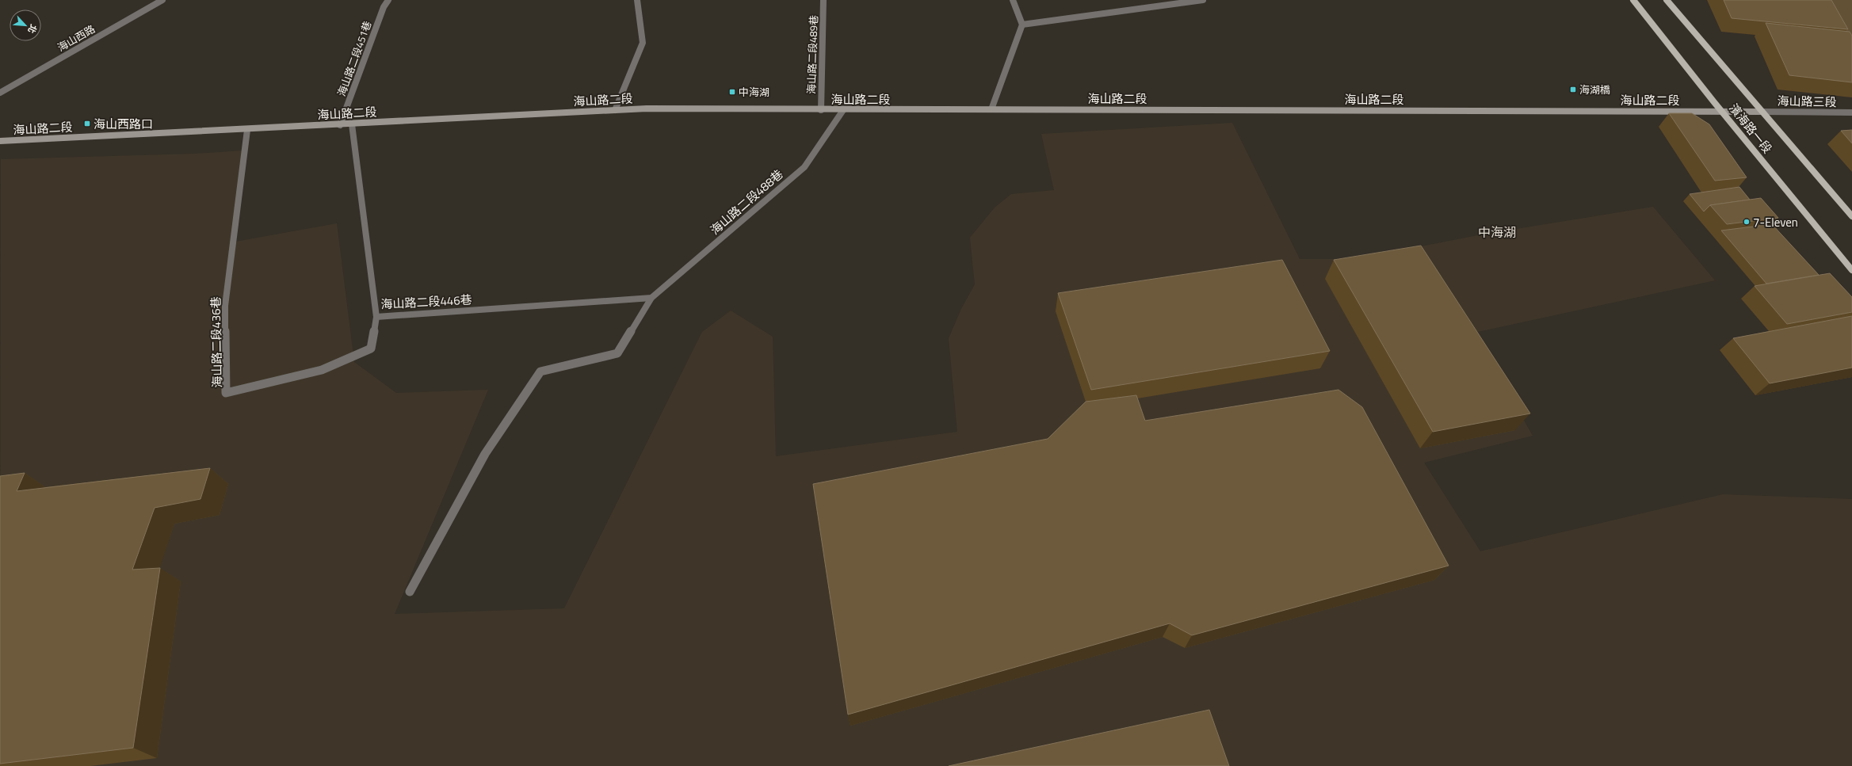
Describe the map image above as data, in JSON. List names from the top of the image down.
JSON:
{
  "streets": {
    "main road": ["海山路二段", "濱海路一段"],
    "street": [
      "海山西路",
      "海山路二段489巷",
      "海山路二段451巷",
      "海山路三段",
      "海山路二段488巷",
      "海山路二段446巷",
      "海山路二段436巷"
    ]
  },
  "crossings": [
    ["海山路二段489巷", "海山路二段"],
    ["海山路二段451巷", "海山路二段"],
    ["海山路二段", "海山路三段"],
    ["海山路二段", "濱海路一段"],
    ["海山路二段", "海山路二段488巷"],
    ["海山路二段", "海山路二段446巷"],
    ["海山路二段", "海山路二段436巷"],
    ["海山路三段", "濱海路一段"],
    ["海山路二段488巷", "海山路二段446巷"],
    ["海山路二段446巷", "海山路二段436巷"]
  ],
  "districts": ["中海湖"],
  "places": {
    "transit": ["海湖橋", "中海湖", "海山西路口"],
    "other": ["7-Eleven"]
  },
  "north": "bottom right"
}
